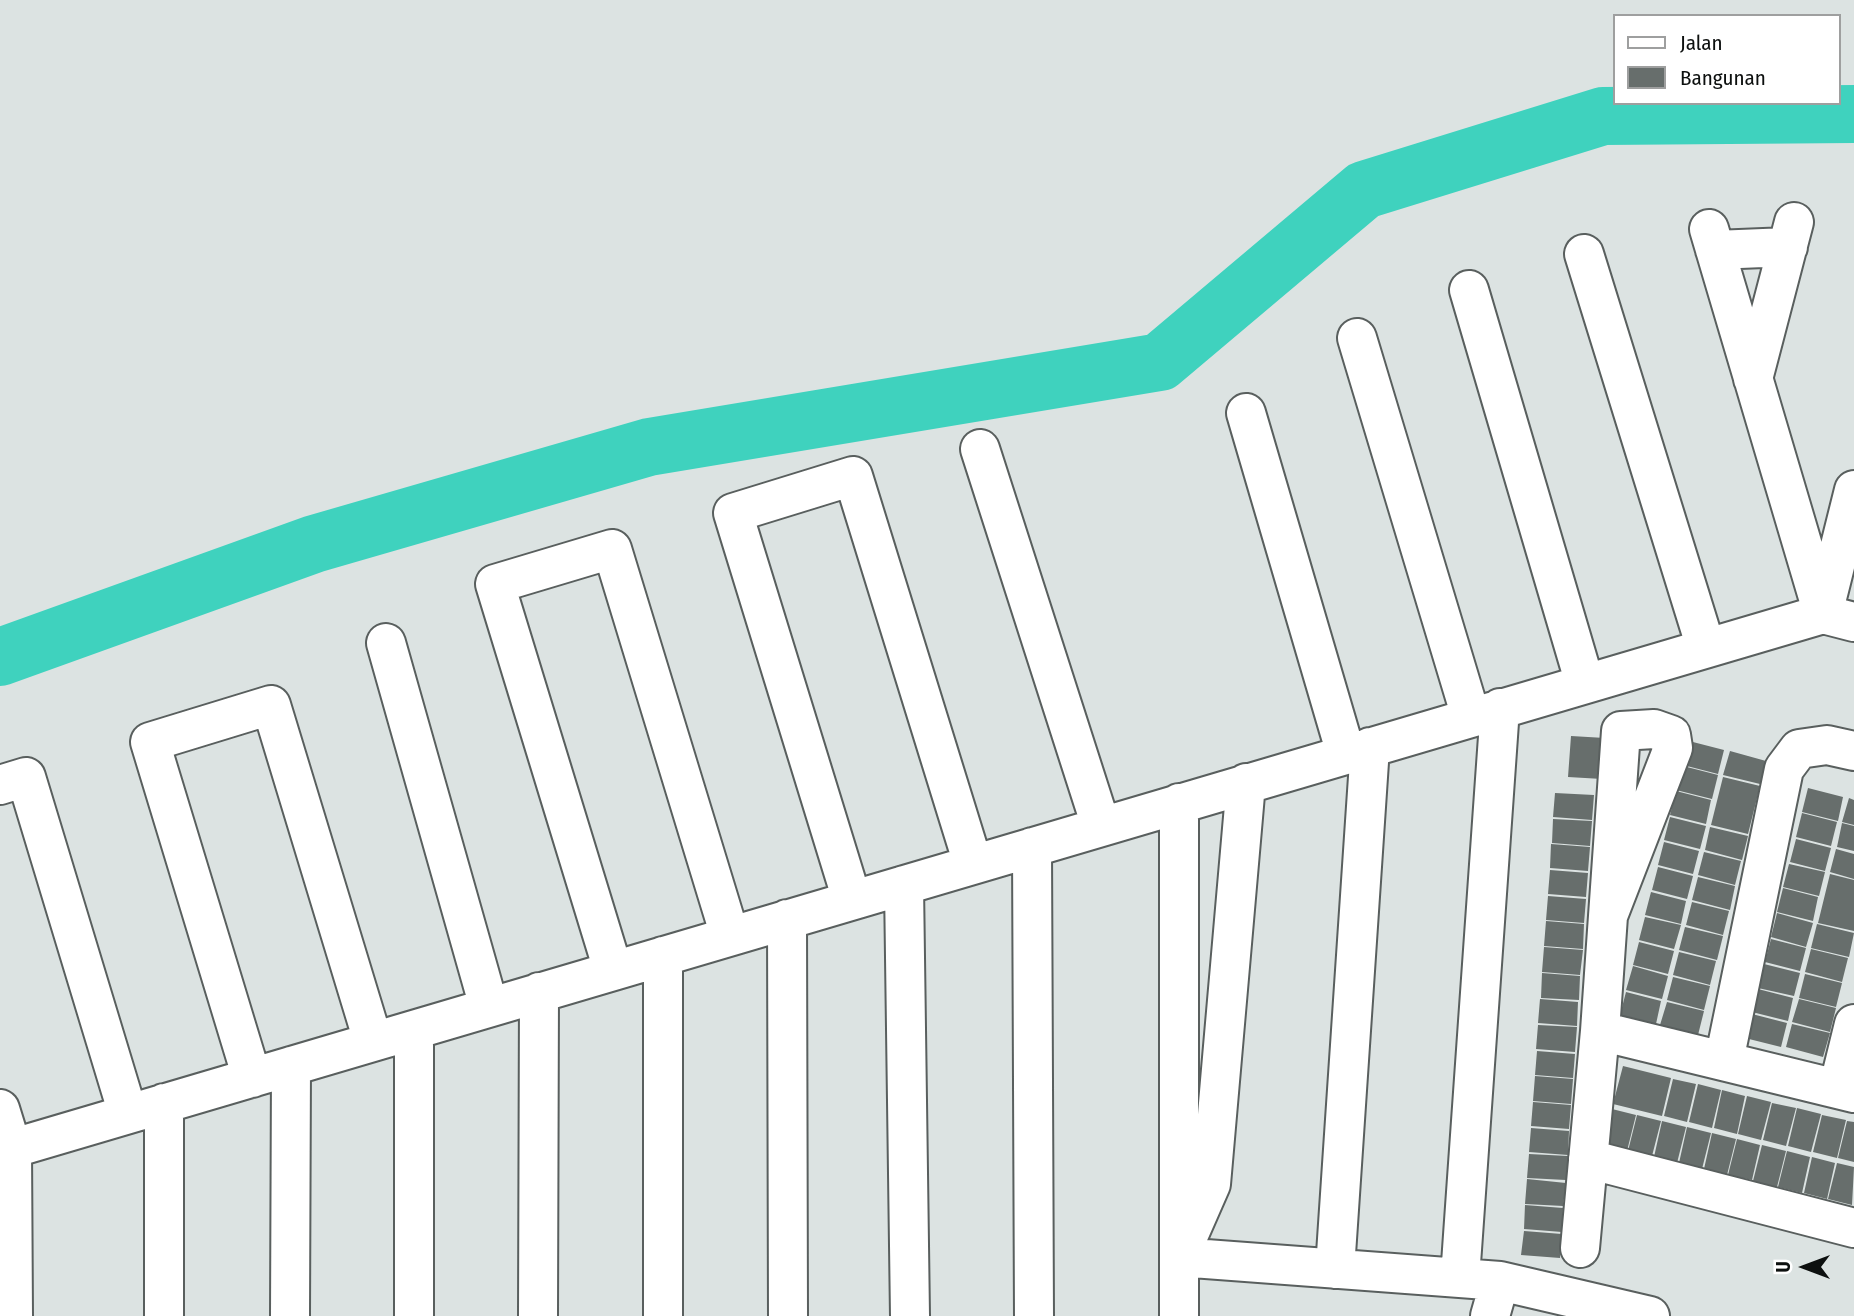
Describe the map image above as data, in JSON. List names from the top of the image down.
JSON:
{
  "legend": ["Jalan", "Bangunan"],
  "north": "left"
}
